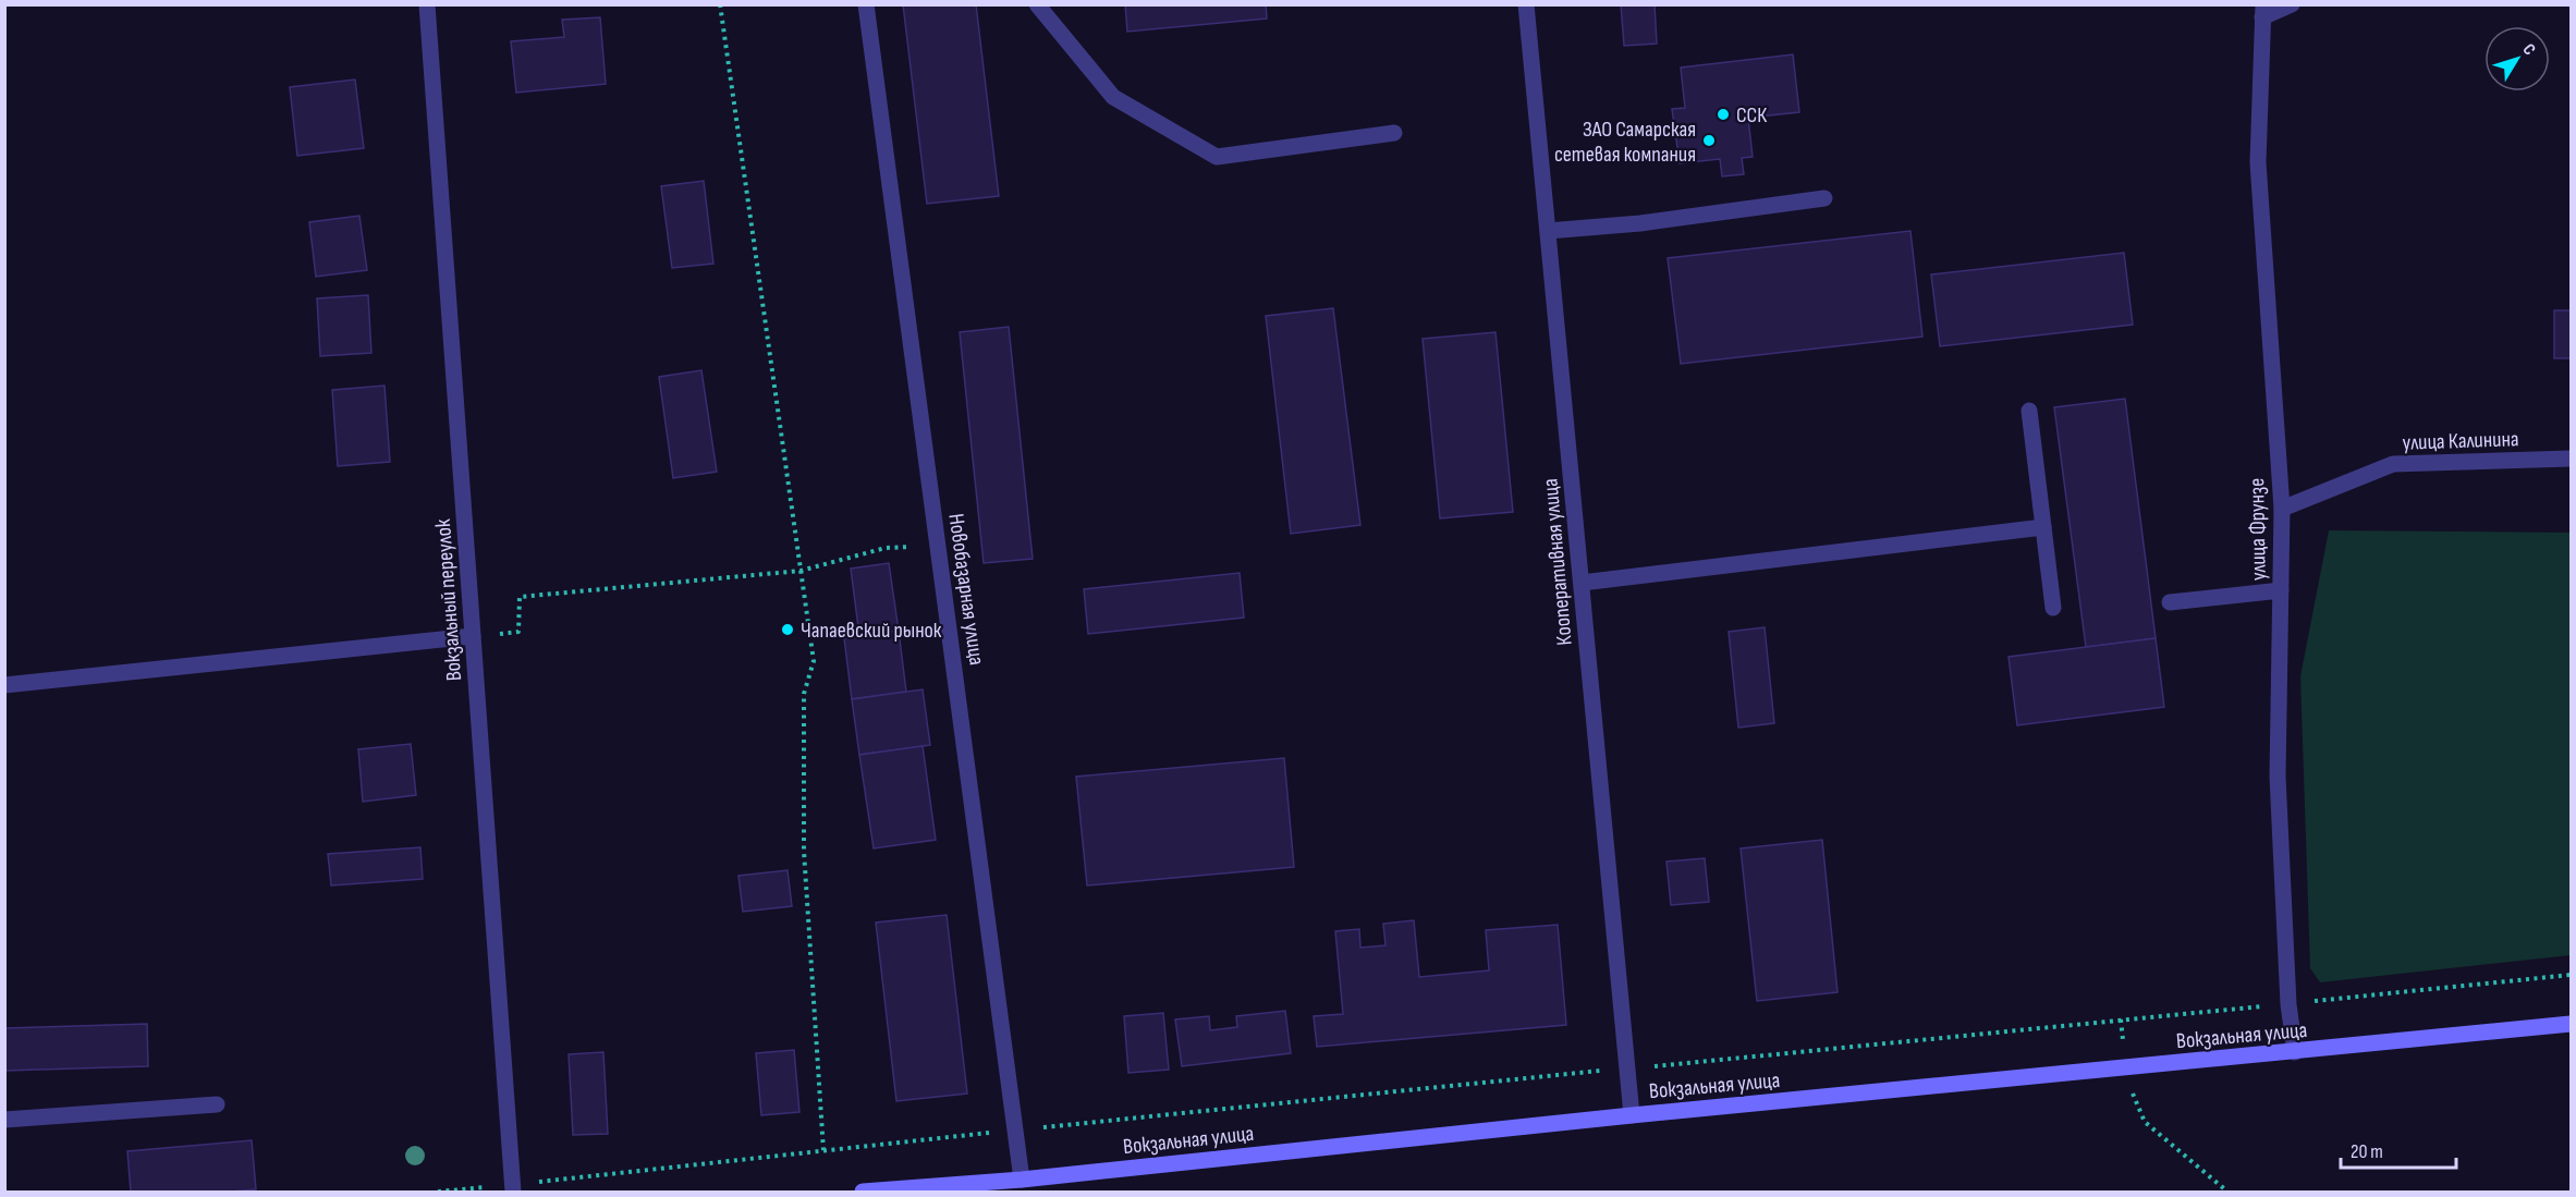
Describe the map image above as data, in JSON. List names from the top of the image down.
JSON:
{
  "streets": {
    "street": [
      "улица Калинина",
      "улица Фрунзе",
      "Кооперативная улица",
      "Новобазарная улица",
      "Вокзальный переулок",
      "Вокзальная улица"
    ]
  },
  "crossings": [
    ["улица Калинина", "улица Фрунзе"],
    ["улица Фрунзе", "Вокзальная улица"],
    ["Кооперативная улица", "Вокзальная улица"],
    ["Новобазарная улица", "Вокзальная улица"]
  ],
  "places": ["ССК", "ЗАО Самарская сетевая компания", "Чапаевский рынок"],
  "scale_bar": "20 m",
  "north": "top right"
}
